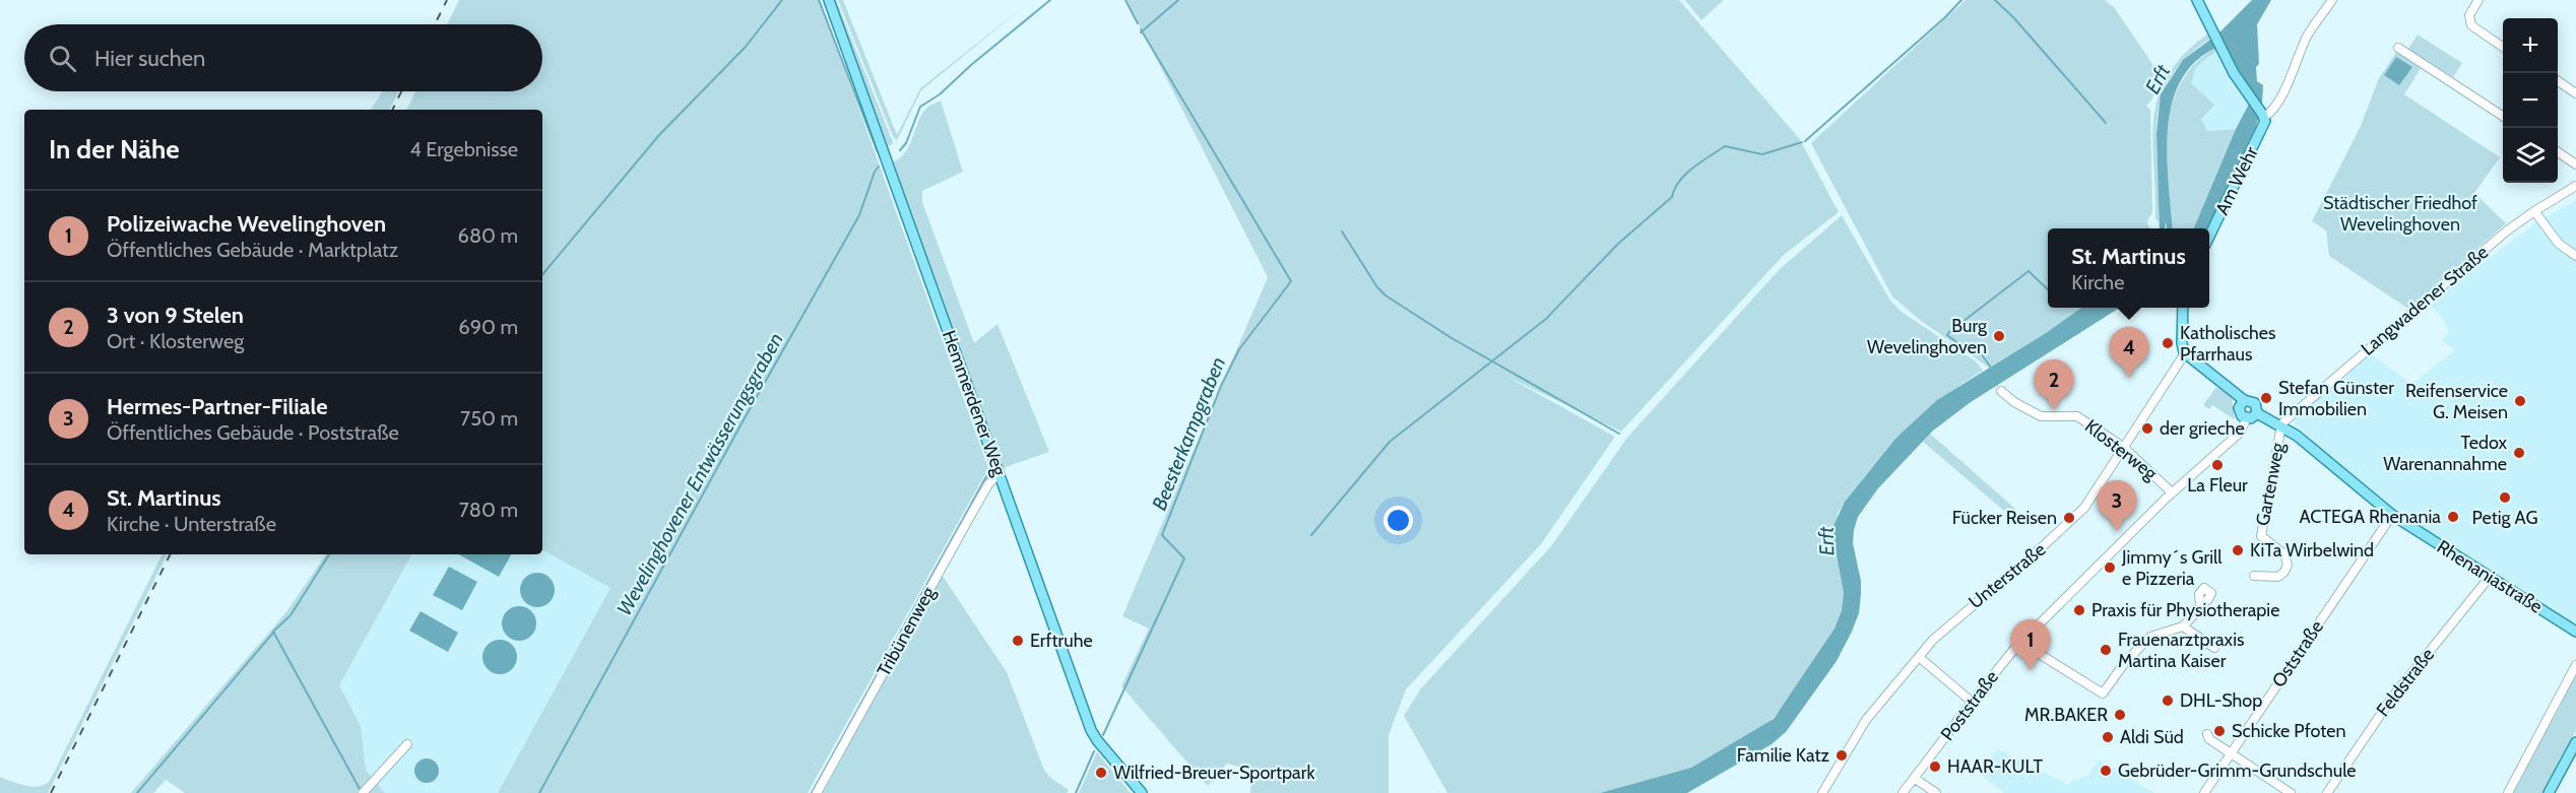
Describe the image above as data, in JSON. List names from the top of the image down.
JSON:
{
  "streets": {
    "main road": ["Am Wehr", "Hemmerdener Weg", "Rhenaniastraße"],
    "street": [
      "Langwadener Straße",
      "Klosterweg",
      "Gartenweg",
      "Unterstraße",
      "Tribünenweg",
      "Oststraße",
      "Feldstraße",
      "Poststraße"
    ]
  },
  "crossings": [
    ["Langwadener Straße", "Gartenweg"],
    ["Langwadener Straße", "Rhenaniastraße"],
    ["Hemmerdener Weg", "Tribünenweg"],
    ["Klosterweg", "Unterstraße"],
    ["Klosterweg", "Poststraße"],
    ["Gartenweg", "Rhenaniastraße"],
    ["Rhenaniastraße", "Oststraße"],
    ["Rhenaniastraße", "Feldstraße"],
    ["Rhenaniastraße", "Poststraße"]
  ],
  "water": ["Erft", "Beesterkampgraben", "Wevelinghovener Entwässerungsgraben"],
  "parks": ["Städtischer Friedhof Wevelinghoven"],
  "places": [
    "Burg Wevelinghoven",
    "Katholisches Pfarrhaus",
    "Stefan Günster Immobilien",
    "Reifenservice G. Meisen",
    "der grieche",
    "Tedox Warenannahme",
    "La Fleur",
    "Petig AG",
    "ACTEGA Rhenania",
    "Fücker Reisen",
    "KiTa Wirbelwind",
    "Jimmy´s Grill e Pizzeria",
    "Praxis für Physiotherapie",
    "Erftruhe",
    "Frauenarztpraxis Martina Kaiser",
    "DHL-Shop",
    "MR.BAKER",
    "Schicke Pfoten",
    "Aldi Süd",
    "Familie Katz",
    "HAAR-KULT",
    "Gebrüder-Grimm-Grundschule",
    "Wilfried-Breuer-Sportpark"
  ],
  "page": {
    "map_buttons": ["+", "−"],
    "search": "Hier suchen",
    "heading": ["In der Nähe", "4 Ergebnisse"],
    "list": [
      {
        "mark": "1",
        "name": "Polizeiwache Wevelinghoven",
        "note": "Öffentliches Gebäude · Marktplatz",
        "value": "680 m"
      },
      {
        "mark": "2",
        "name": "3 von 9 Stelen",
        "note": "Ort · Klosterweg",
        "value": "690 m"
      },
      {
        "mark": "3",
        "name": "Hermes-Partner-Filiale",
        "note": "Öffentliches Gebäude · Poststraße",
        "value": "750 m"
      },
      {
        "mark": "4",
        "name": "St. Martinus",
        "note": "Kirche · Unterstraße",
        "value": "780 m"
      }
    ],
    "popup": ["St. Martinus", "Kirche"],
    "pins": [
      "4",
      "2",
      "3",
      "1"
    ]
  }
}
